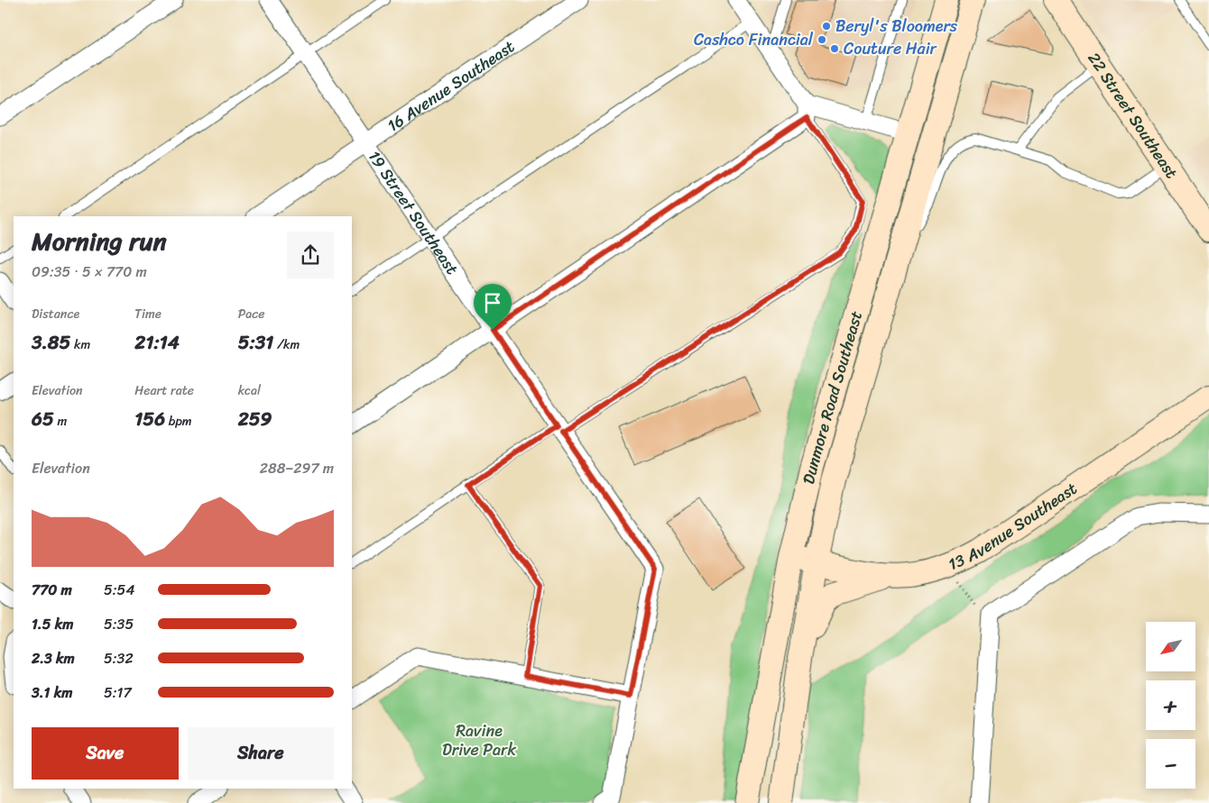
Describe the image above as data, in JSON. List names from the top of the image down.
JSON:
{
  "streets": {
    "main road": ["22 Street Southeast", "Dunmore Road Southeast", "13 Avenue Southeast"],
    "street": ["16 Avenue Southeast", "19 Street Southeast"]
  },
  "crossings": [
    ["16 Avenue Southeast", "19 Street Southeast"],
    ["Dunmore Road Southeast", "13 Avenue Southeast"]
  ],
  "parks": ["Ravine Drive Park"],
  "places": ["Beryl's Bloomers", "Cashco Financial", "Couture Hair"],
  "north": "bottom left",
  "page": {
    "heading": ["Morning run", "09:35 · 5 × 770 m"],
    "stats": [
      ["Distance", "3.85 km"],
      ["Time", "21:14"],
      ["Pace", "5:31 /km"],
      ["Elevation", "65 m"],
      ["Heart rate", "156 bpm"],
      ["kcal", "259"]
    ],
    "chart": ["Elevation", "288–297 m"],
    "list": [
      {
        "name": "770 m",
        "note": "5:54"
      },
      {
        "name": "1.5 km",
        "note": "5:35"
      },
      {
        "name": "2.3 km",
        "note": "5:32"
      },
      {
        "name": "3.1 km",
        "note": "5:17"
      }
    ],
    "map_buttons": ["+", "−"],
    "buttons": ["Save", "Share"]
  }
}
